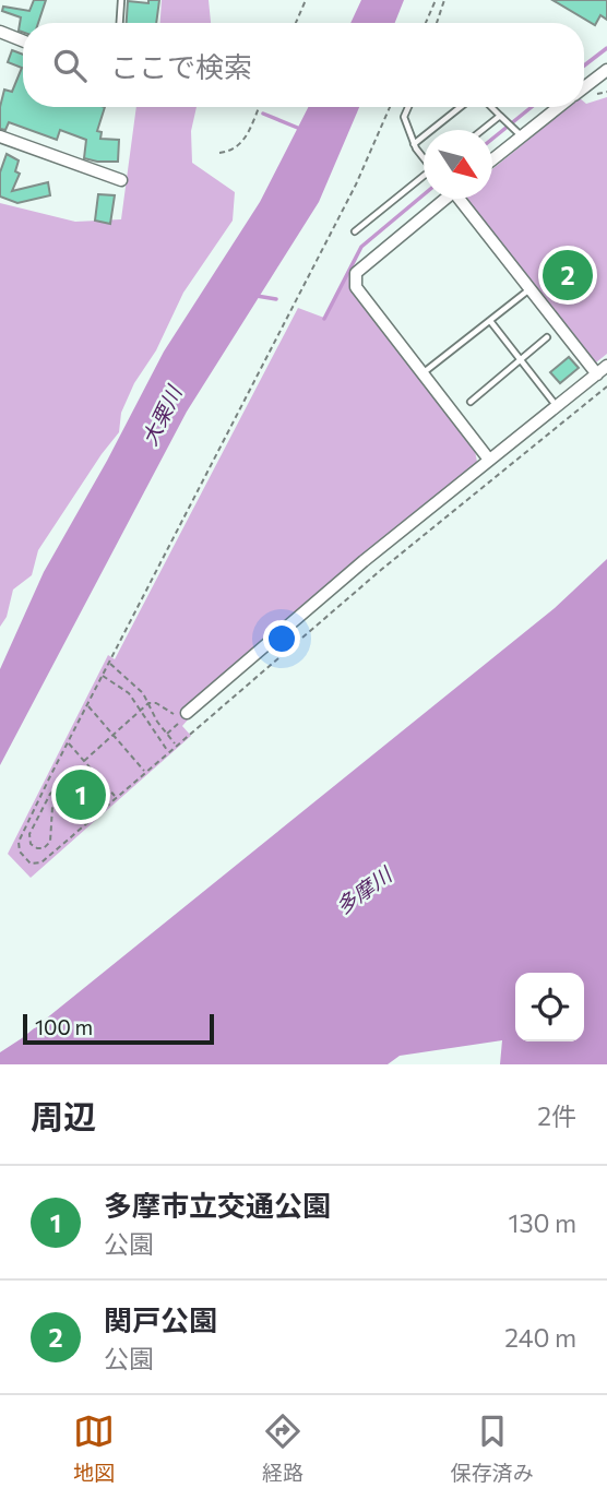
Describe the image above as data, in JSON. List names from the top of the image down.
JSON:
{
  "water": ["大栗川", "多摩川"],
  "scale_bar": "100 m",
  "north": "bottom right",
  "page": {
    "search": "ここで検索",
    "pins": ["2", "1"],
    "scale": "100 m",
    "heading": ["周辺", "2件"],
    "list": [
      {
        "mark": "1",
        "name": "多摩市立交通公園",
        "note": "公園",
        "value": "130 m"
      },
      {
        "mark": "2",
        "name": "関戸公園",
        "note": "公園",
        "value": "240 m"
      }
    ],
    "nav": ["地図", "経路", "保存済み"]
  }
}
